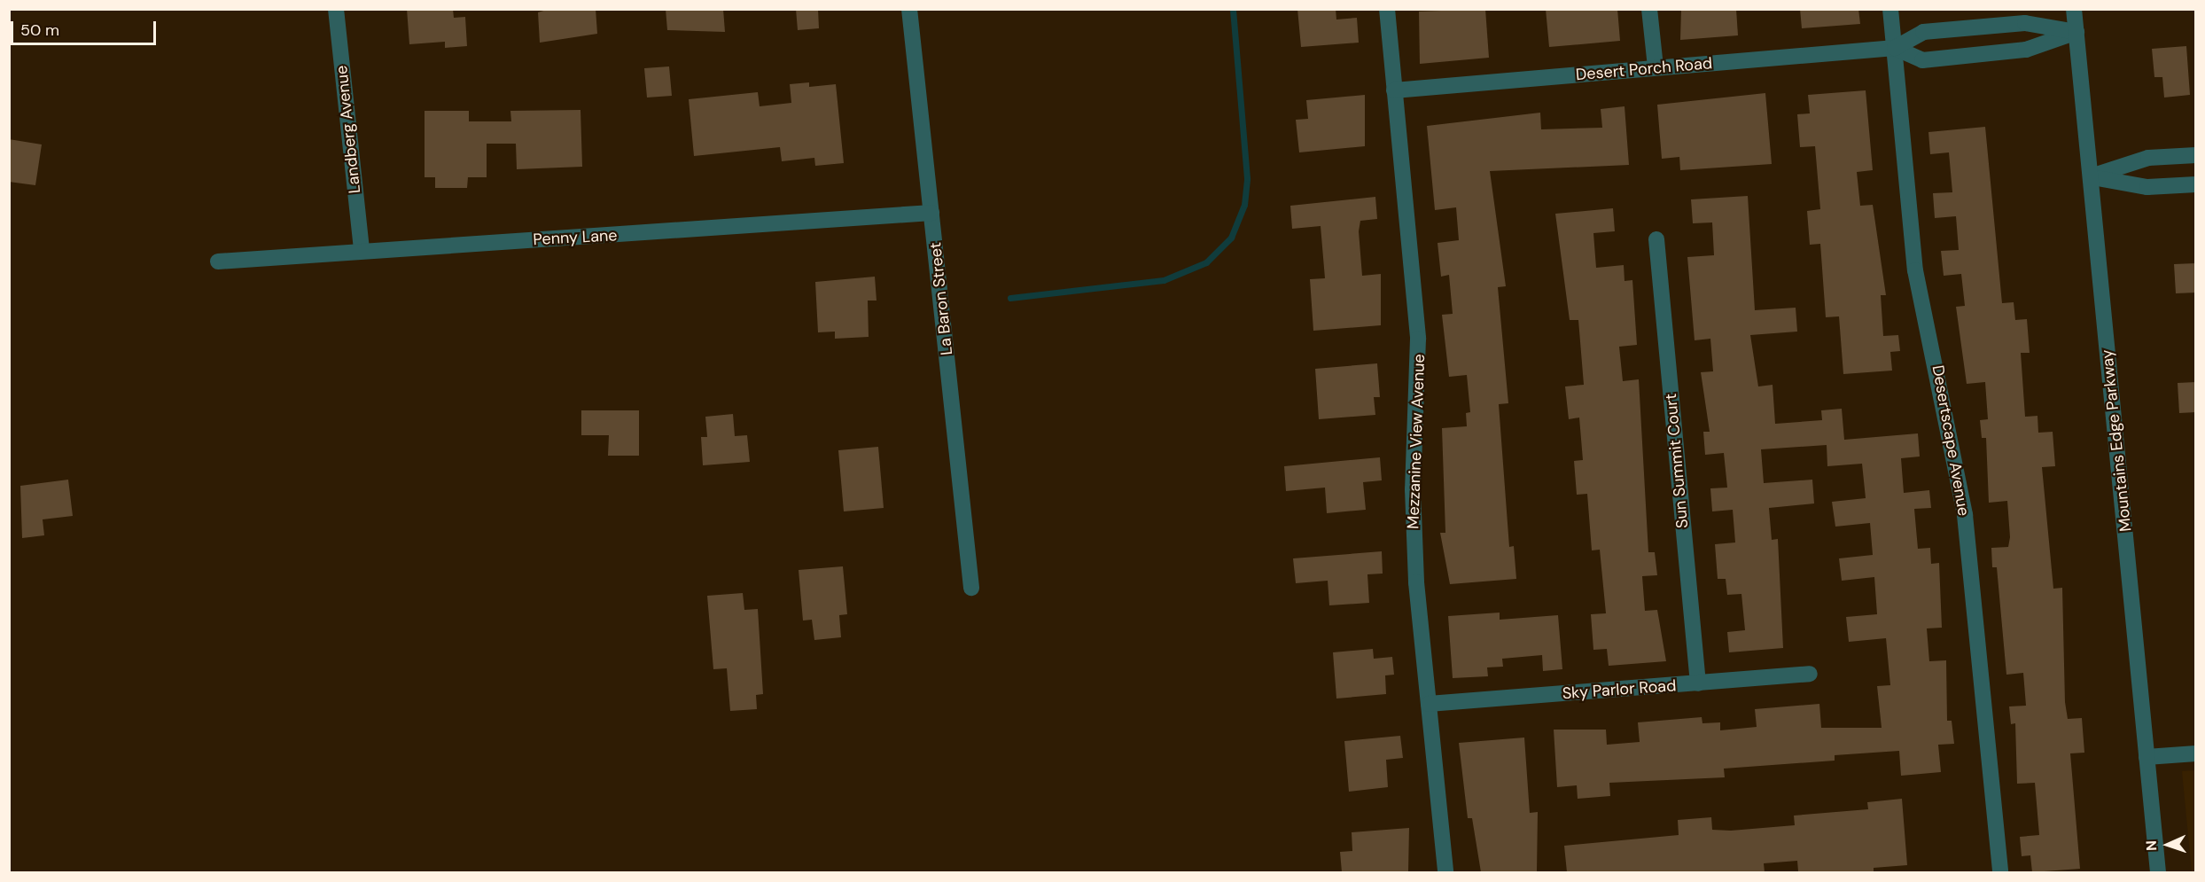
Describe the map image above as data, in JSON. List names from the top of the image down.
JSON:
{
  "streets": {
    "street": [
      "Desert Porch Road",
      "Landberg Avenue",
      "Penny Lane",
      "La Baron Street",
      "Desertscape Avenue",
      "Mountains Edge Parkway",
      "Mezzanine View Avenue",
      "Sun Summit Court",
      "Sky Parlor Road"
    ]
  },
  "crossings": [
    ["Desert Porch Road", "Desertscape Avenue"],
    ["Desert Porch Road", "Mountains Edge Parkway"],
    ["Desert Porch Road", "Mezzanine View Avenue"],
    ["Landberg Avenue", "Penny Lane"],
    ["Penny Lane", "La Baron Street"],
    ["Mezzanine View Avenue", "Sky Parlor Road"],
    ["Sun Summit Court", "Sky Parlor Road"]
  ],
  "scale_bar": "50 m",
  "north": "left"
}
